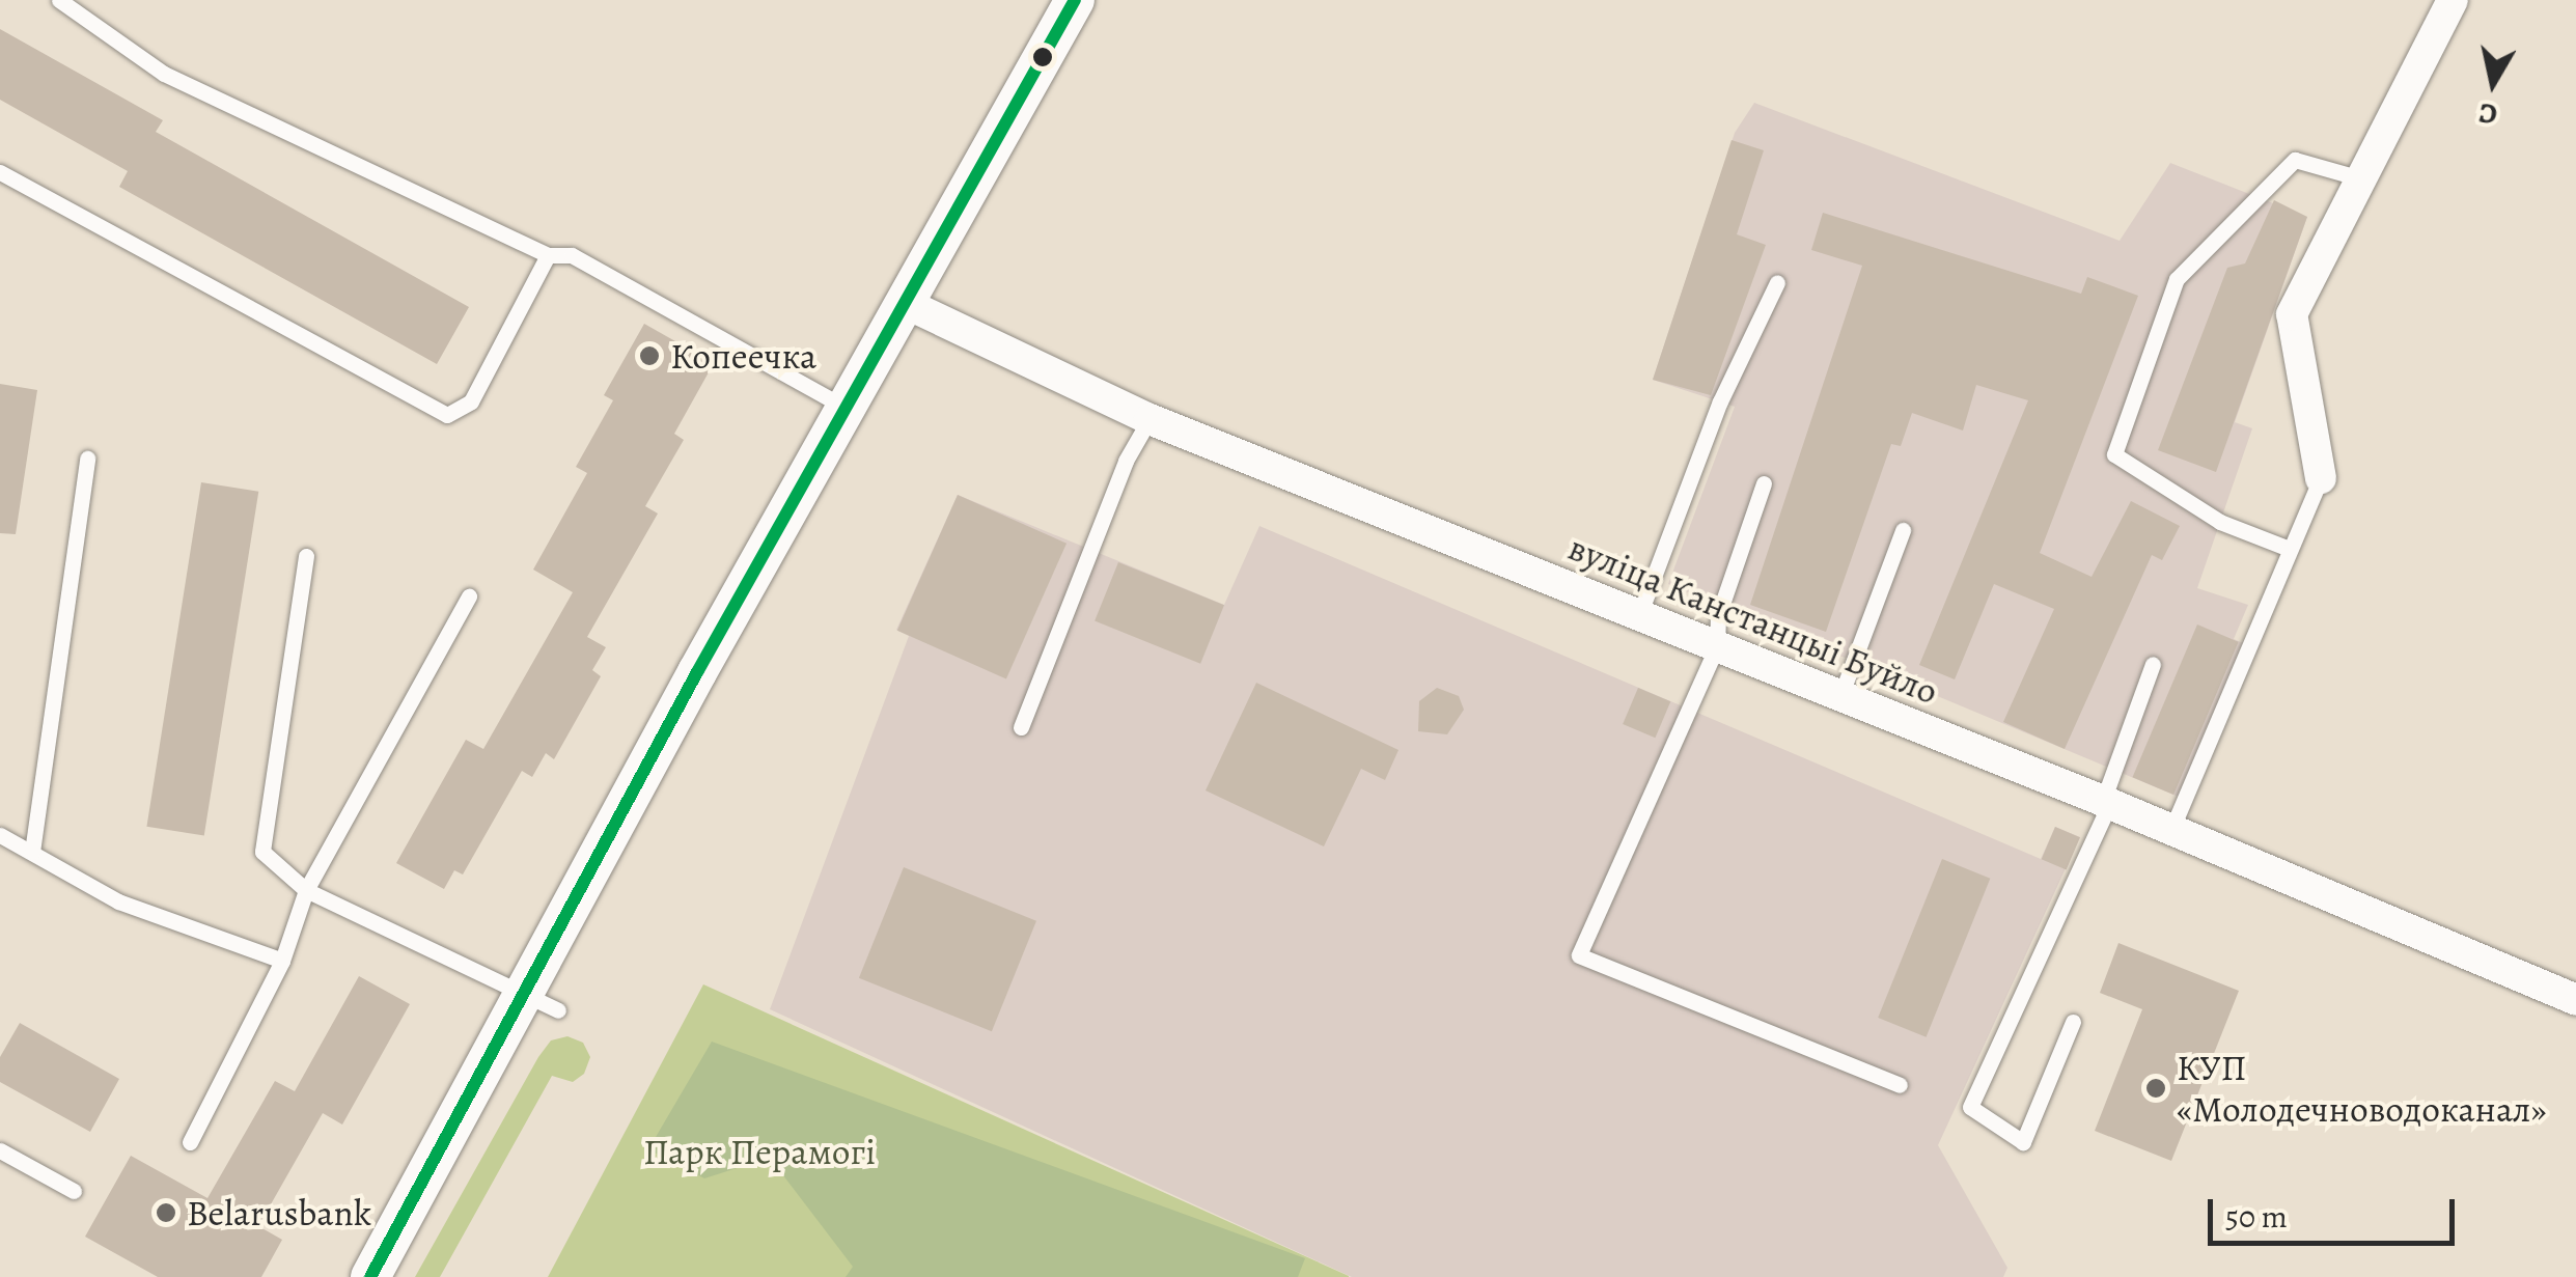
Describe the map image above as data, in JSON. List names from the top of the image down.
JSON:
{
  "streets": {
    "street": ["вуліца Канстанцыі Буйло"]
  },
  "parks": ["Парк Перамогі"],
  "places": ["Копеечка", "КУП «Молодечноводоканал»", "Belarusbank"],
  "scale_bar": "50 m",
  "north": "bottom"
}
